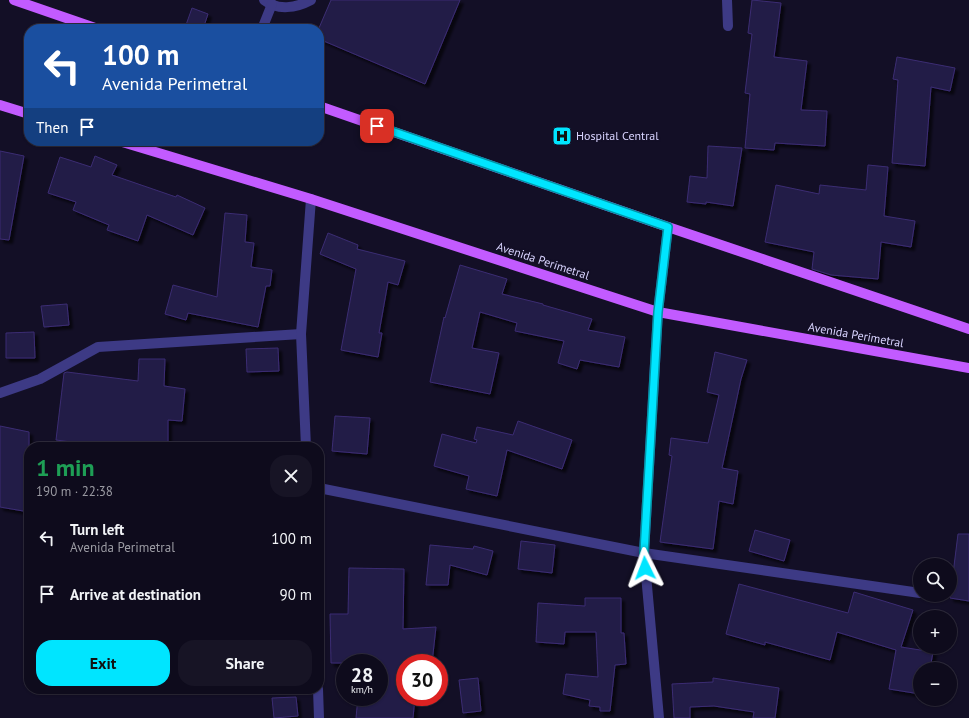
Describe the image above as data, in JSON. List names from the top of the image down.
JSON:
{
  "streets": {
    "main road": ["Avenida Perimetral"]
  },
  "places": {
    "hospital": ["Hospital Central"]
  },
  "page": {
    "turn": ["100 m", "Avenida Perimetral"],
    "then": "Then",
    "heading": ["1 min", "190 m · 22:38"],
    "list": [
      {
        "name": "Turn left",
        "note": "Avenida Perimetral",
        "value": "100 m"
      },
      {
        "name": "Arrive at destination",
        "value": "90 m"
      }
    ],
    "map_buttons": ["+", "−"],
    "buttons": ["Exit", "Share"],
    "speed": "28 km/h",
    "limit": "30"
  }
}
